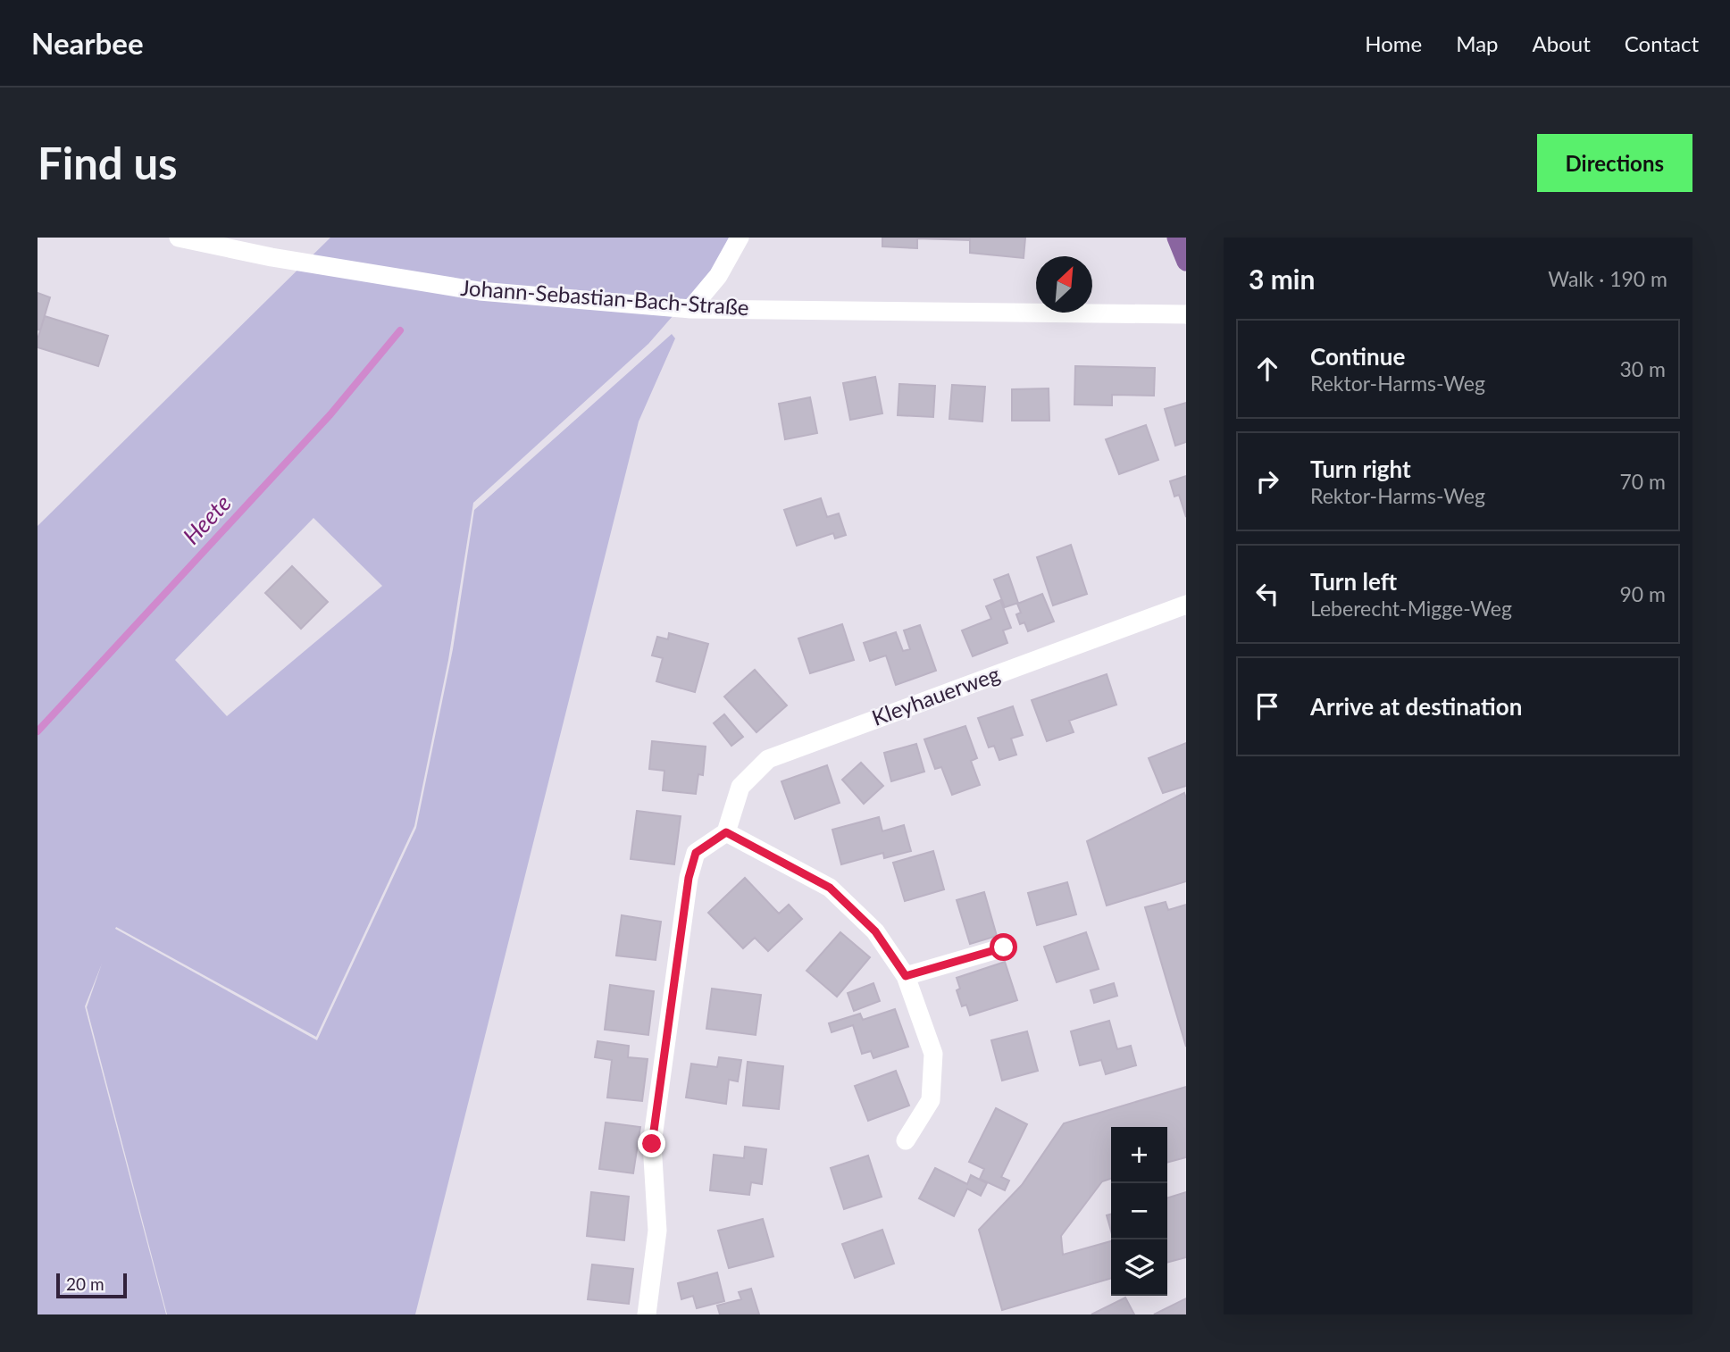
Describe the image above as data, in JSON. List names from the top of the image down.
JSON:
{
  "streets": {
    "street": ["Johann-Sebastian-Bach-Straße", "Kleyhauerweg"]
  },
  "water": ["Heete"],
  "scale_bar": "20 m",
  "north": "top right",
  "page": {
    "header": "Nearbee",
    "nav": [
      "Home",
      "Map",
      "About",
      "Contact"
    ],
    "buttons": "Directions",
    "title": "Find us",
    "heading": ["3 min", "Walk · 190 m"],
    "list": [
      ["Continue", "Rektor-Harms-Weg", "30 m"],
      ["Turn right", "Rektor-Harms-Weg", "70 m"],
      ["Turn left", "Leberecht-Migge-Weg", "90 m"],
      "Arrive at destination"
    ],
    "map_buttons": ["+", "−"],
    "scale": "20 m"
  }
}
